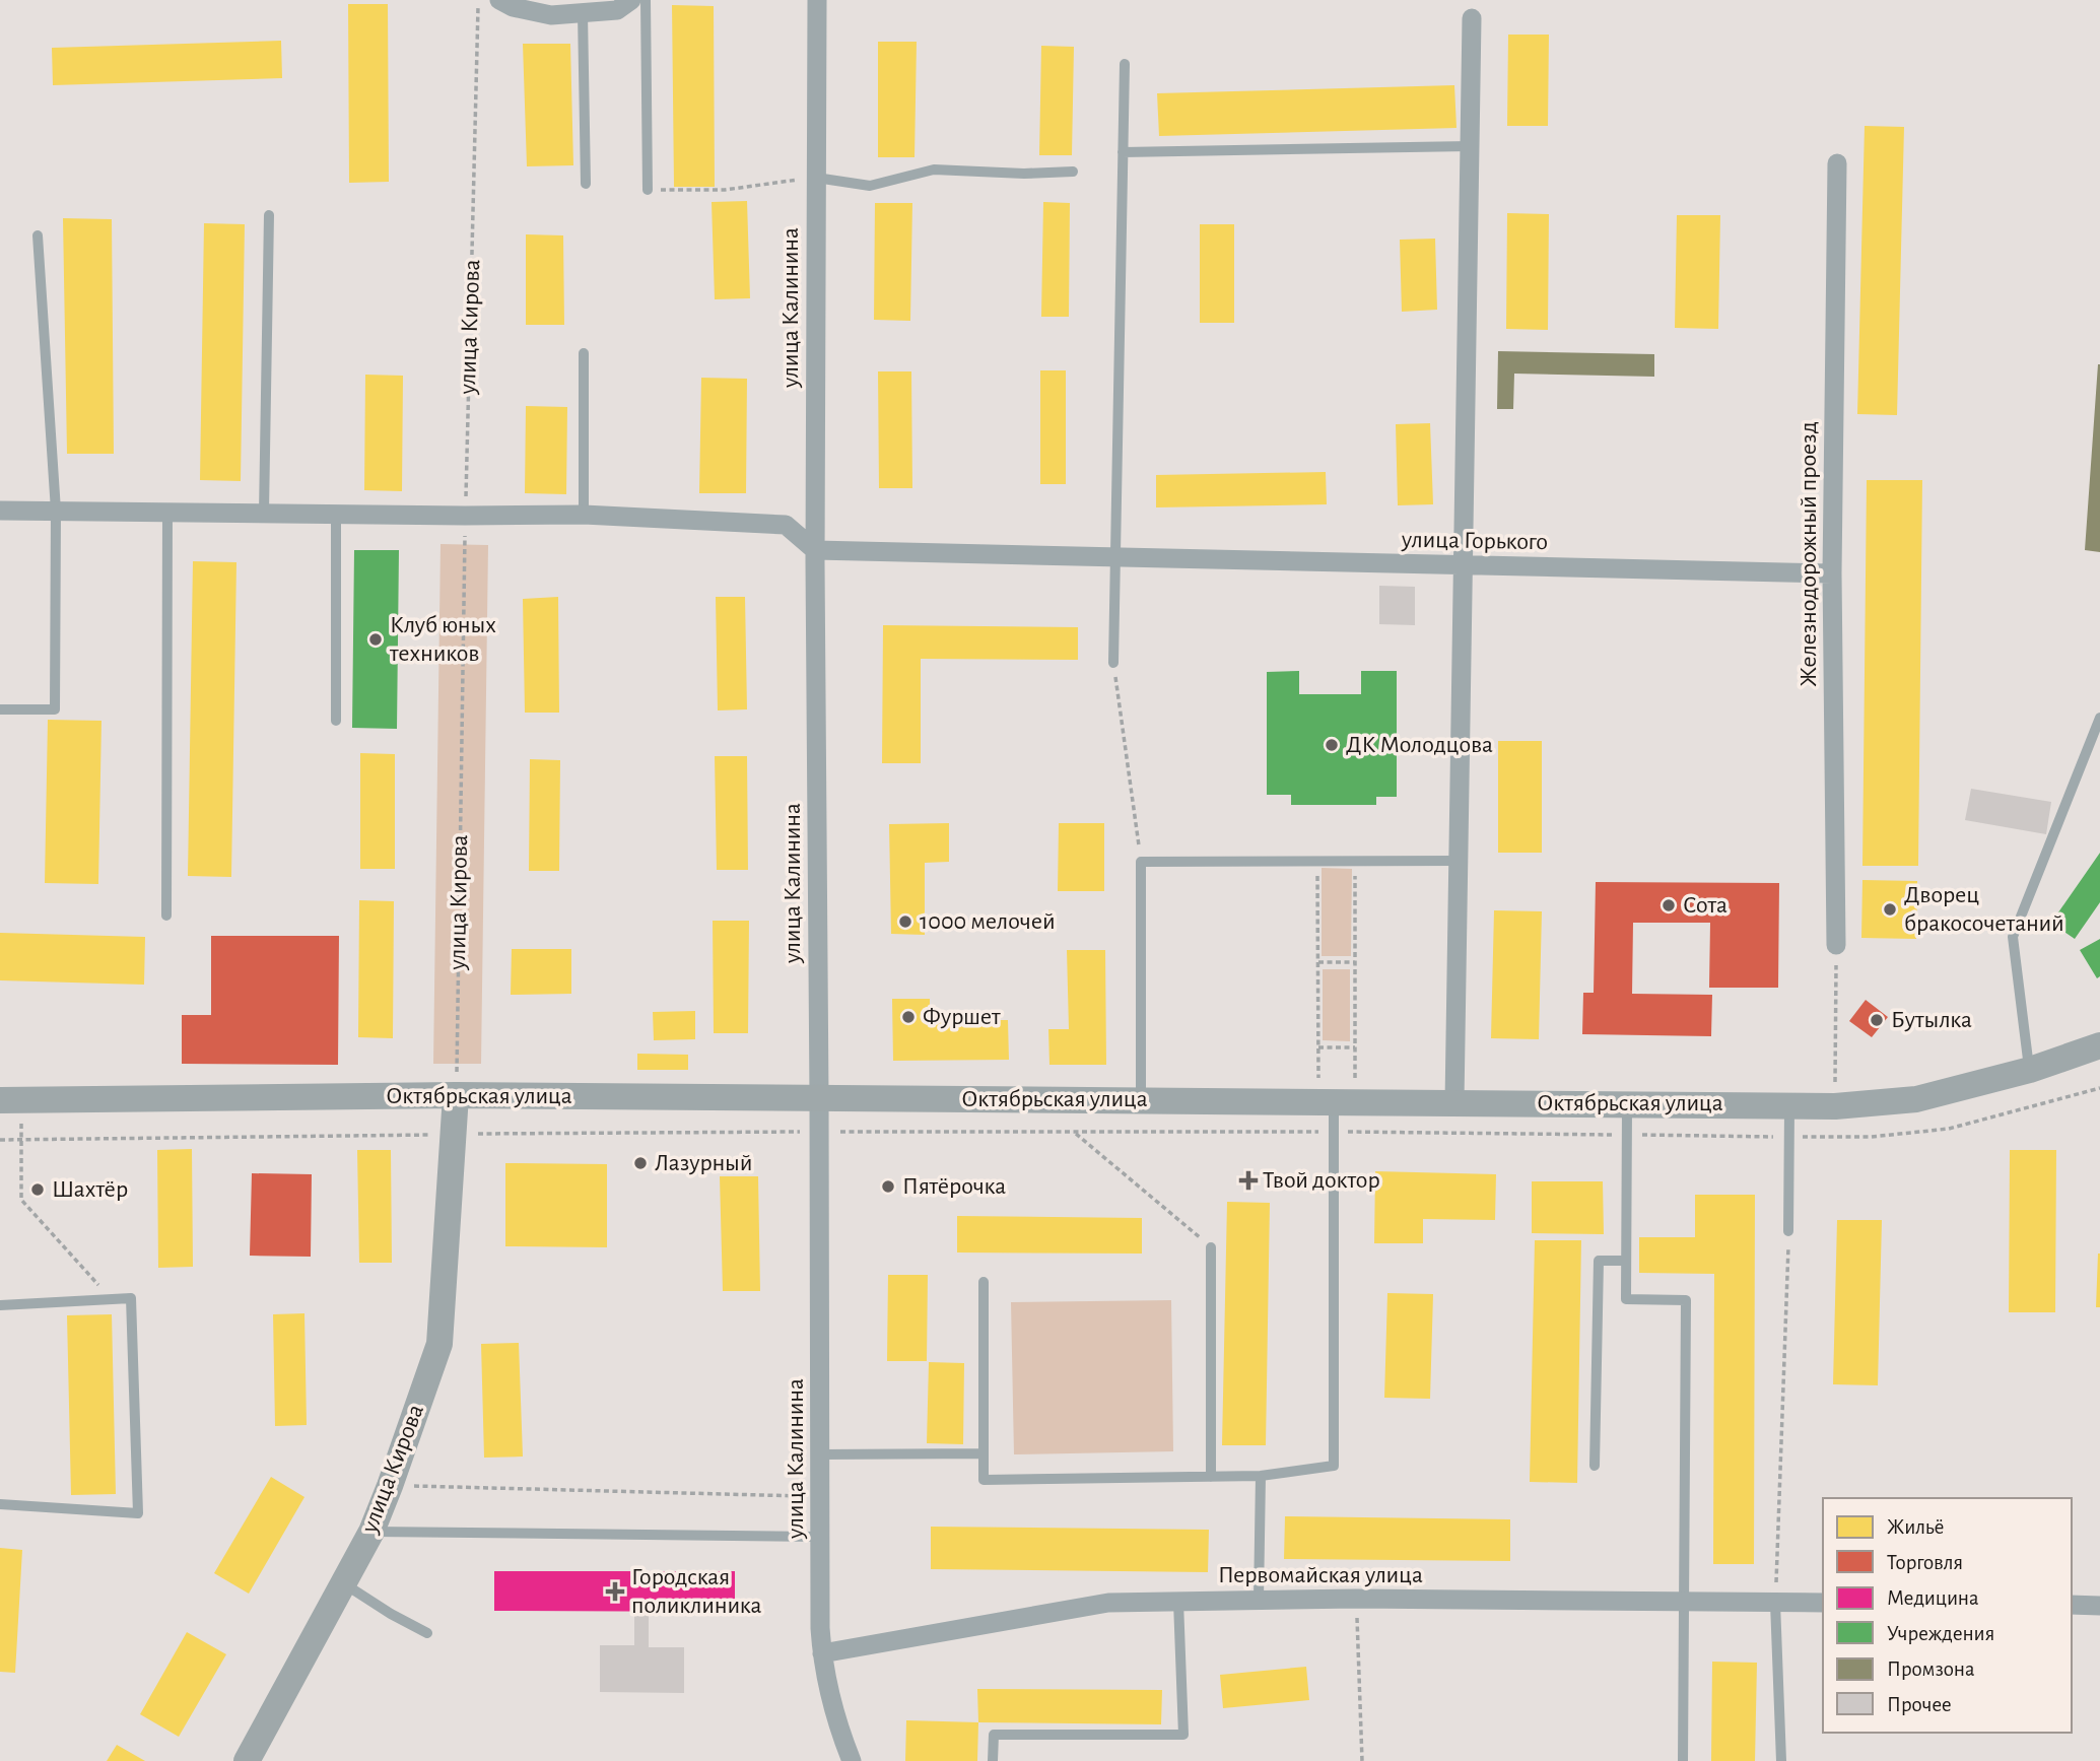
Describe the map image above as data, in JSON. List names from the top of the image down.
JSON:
{
  "streets": {
    "main road": ["улица Кирова", "Октябрьская улица"],
    "street": [
      "улица Калинина",
      "улица Горького",
      "Железнодорожный проезд",
      "Первомайская улица"
    ]
  },
  "crossings": [
    ["улица Калинина", "улица Горького"],
    ["улица Калинина", "Октябрьская улица"],
    ["улица Калинина", "Первомайская улица"],
    ["улица Кирова", "Октябрьская улица"],
    ["улица Горького", "Железнодорожный проезд"]
  ],
  "places": {
    "other": [
      "Клуб юных техников",
      "ДК Молодцова",
      "Сота",
      "Дворец бракосочетаний",
      "1000 мелочей",
      "Фуршет",
      "Бутылка",
      "Лазурный",
      "Пятёрочка",
      "Шахтёр"
    ],
    "health": ["Твой доктор", "Городская поликлиника"]
  },
  "legend": [
    "Жильё",
    "Торговля",
    "Медицина",
    "Учреждения",
    "Промзона",
    "Прочее"
  ]
}
